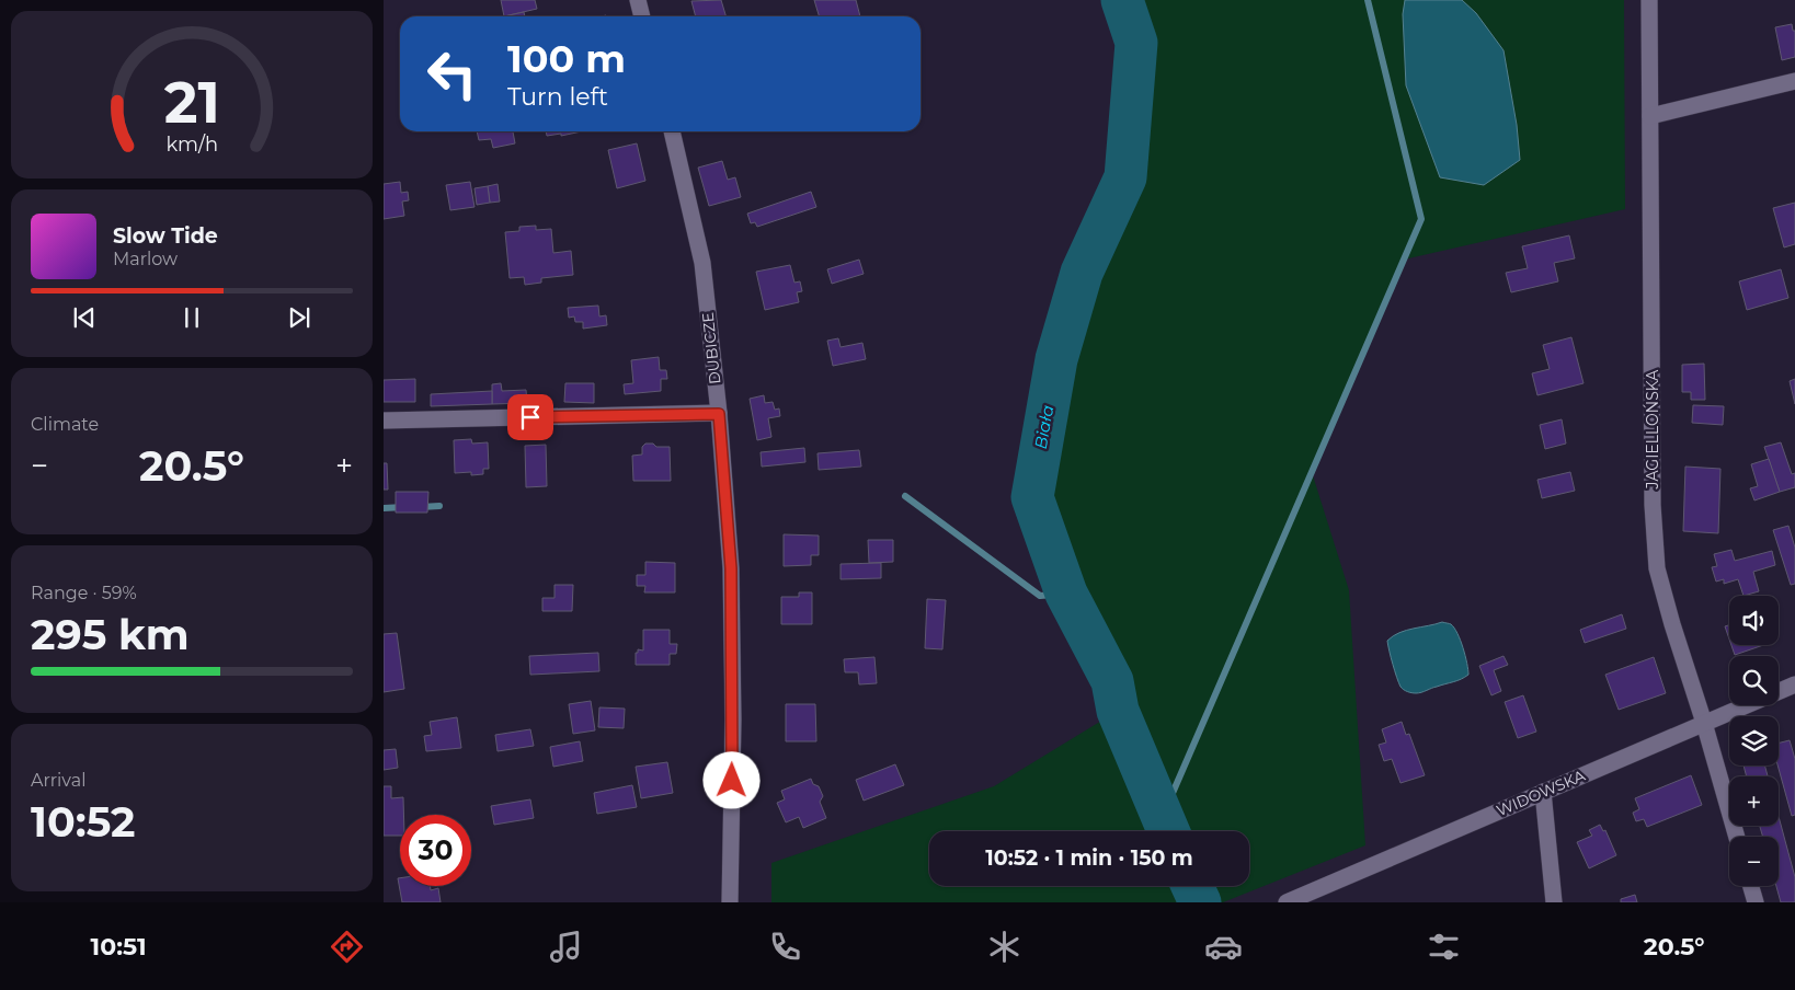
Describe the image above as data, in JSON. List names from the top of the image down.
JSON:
{
  "streets": {
    "street": ["DUBICZE", "JAGIELLOŃSKA", "WIDOWSKA"]
  },
  "crossings": [
    ["JAGIELLOŃSKA", "WIDOWSKA"]
  ],
  "water": ["Biała"],
  "page": {
    "turn": ["100 m", "Turn left"],
    "song": ["Slow Tide", "Marlow"],
    "tile": [
      "Climate",
      ["Range · 59%", "295 km"],
      ["Arrival", "10:52"]
    ],
    "heat": ["−", "20.5°", "+"],
    "map_buttons": ["+", "−"],
    "limit": "30",
    "trip": "10:52 · 1 min · 150 m",
    "tabs": ["10:51", "20.5°"],
    "gauge": ["21", "km/h"]
  }
}
